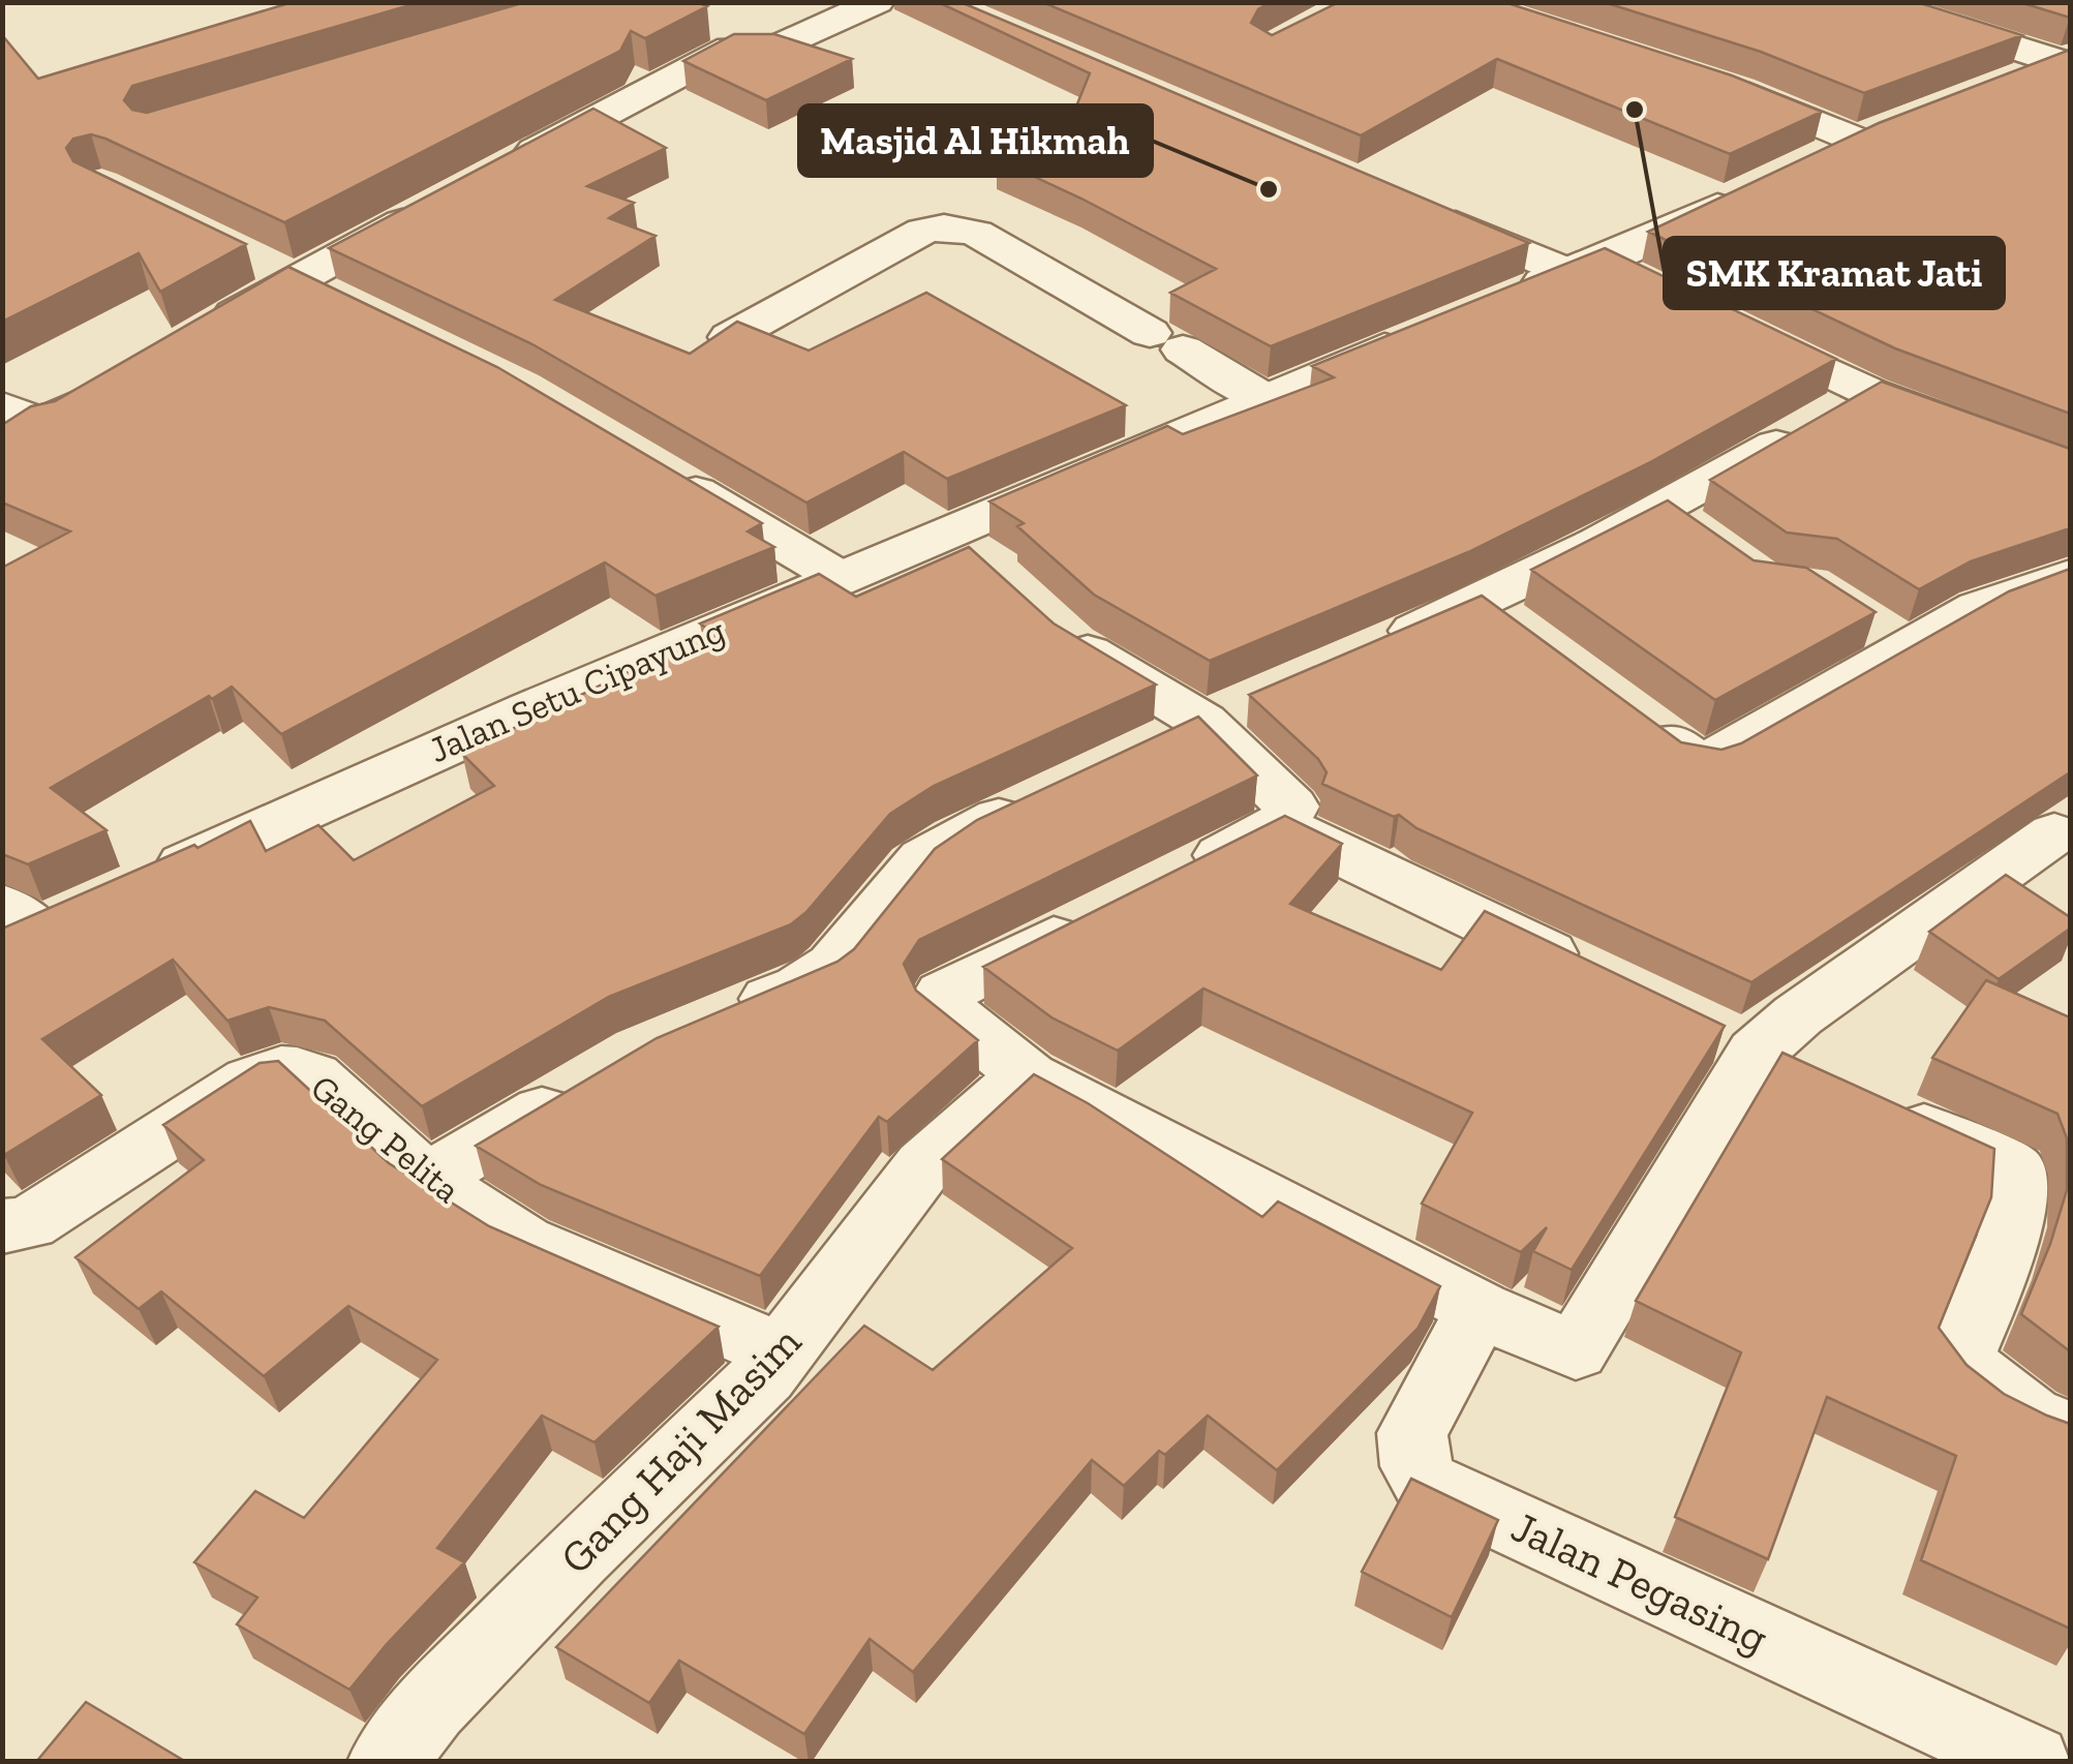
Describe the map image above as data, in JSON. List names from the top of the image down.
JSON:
{
  "streets": {
    "street": [
      "Jalan Setu Cipayung",
      "Gang Pelita",
      "Gang Haji Masim",
      "Jalan Pegasing"
    ]
  },
  "crossings": [
    ["Gang Pelita", "Gang Haji Masim"]
  ],
  "places": ["SMK Kramat Jati", "Masjid Al Hikmah"]
}
